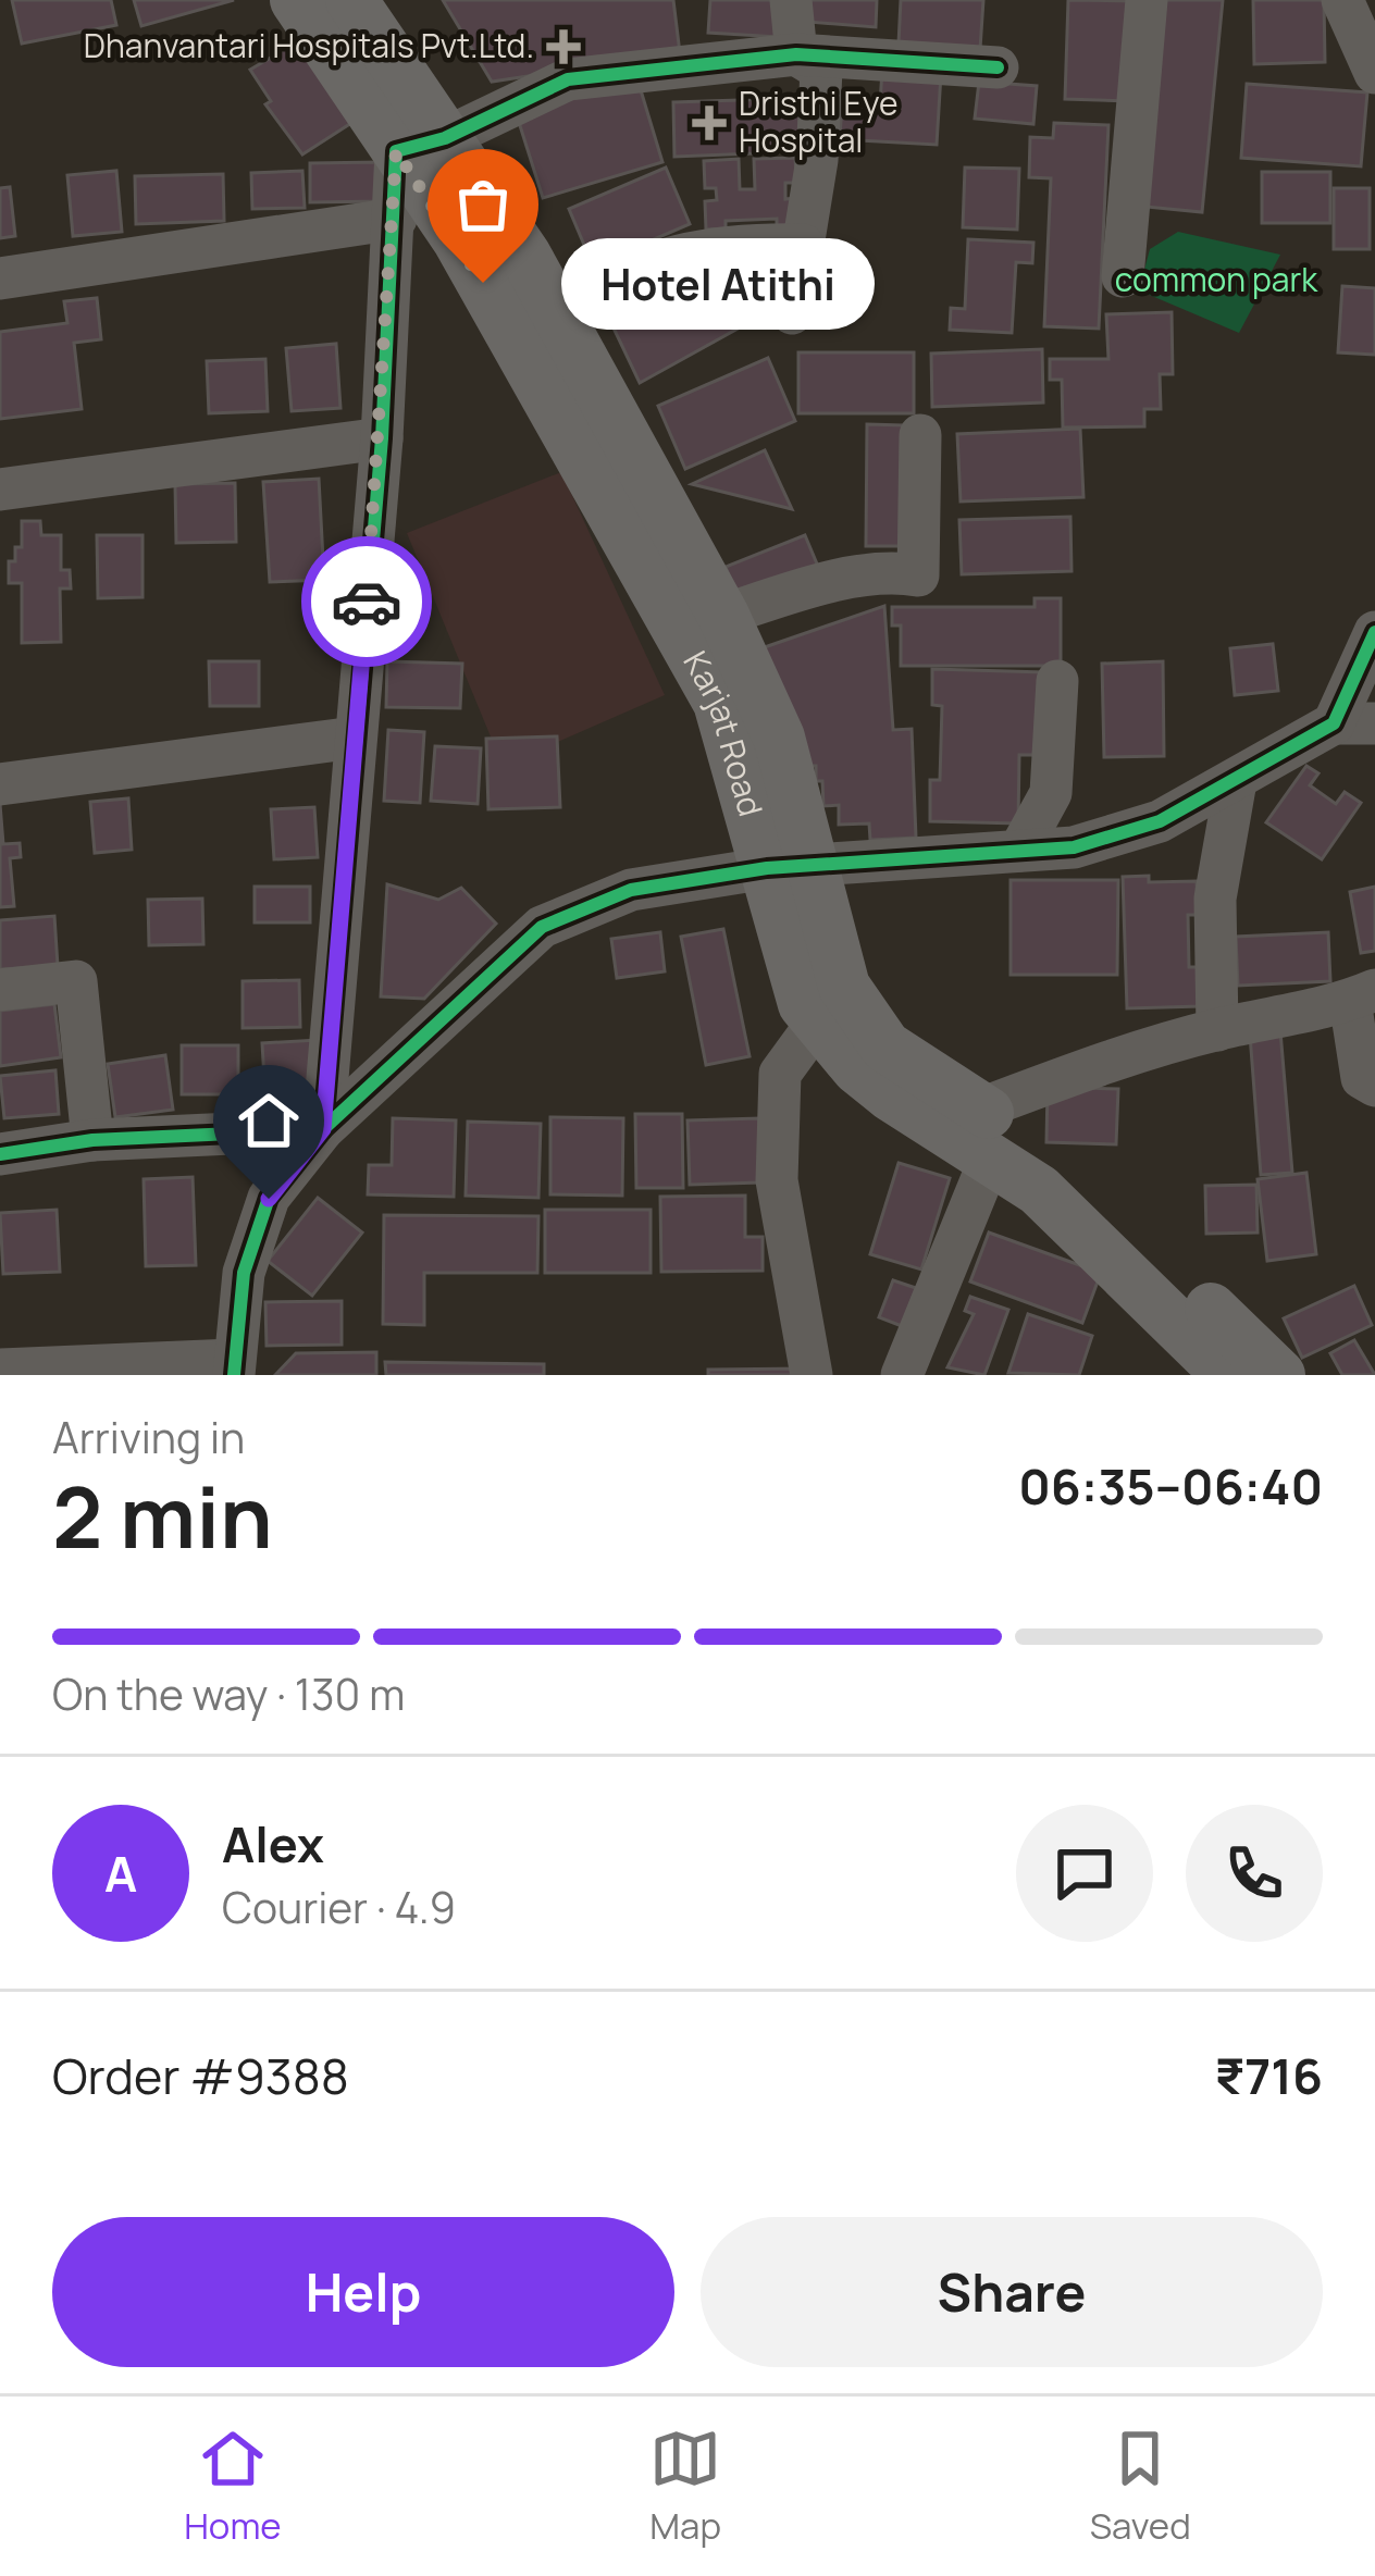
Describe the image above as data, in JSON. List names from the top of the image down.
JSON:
{
  "streets": {
    "main road": ["Karjat Road"]
  },
  "parks": ["common park"],
  "places": {
    "health": ["Dhanvantari Hospitals Pvt.Ltd.", "Dristhi Eye Hospital"],
    "other": ["Hotel Atithi"]
  },
  "page": {
    "bubble": "Hotel Atithi",
    "heading": ["2 min", "Arriving in", "06:35–06:40"],
    "panel": [
      "Alex",
      "Courier · 4.9",
      "Order #9388",
      "₹716"
    ],
    "bar": "On the way · 130 m",
    "round": "A",
    "buttons": ["Help", "Share"],
    "tabs": ["Home", "Map", "Saved"]
  }
}
